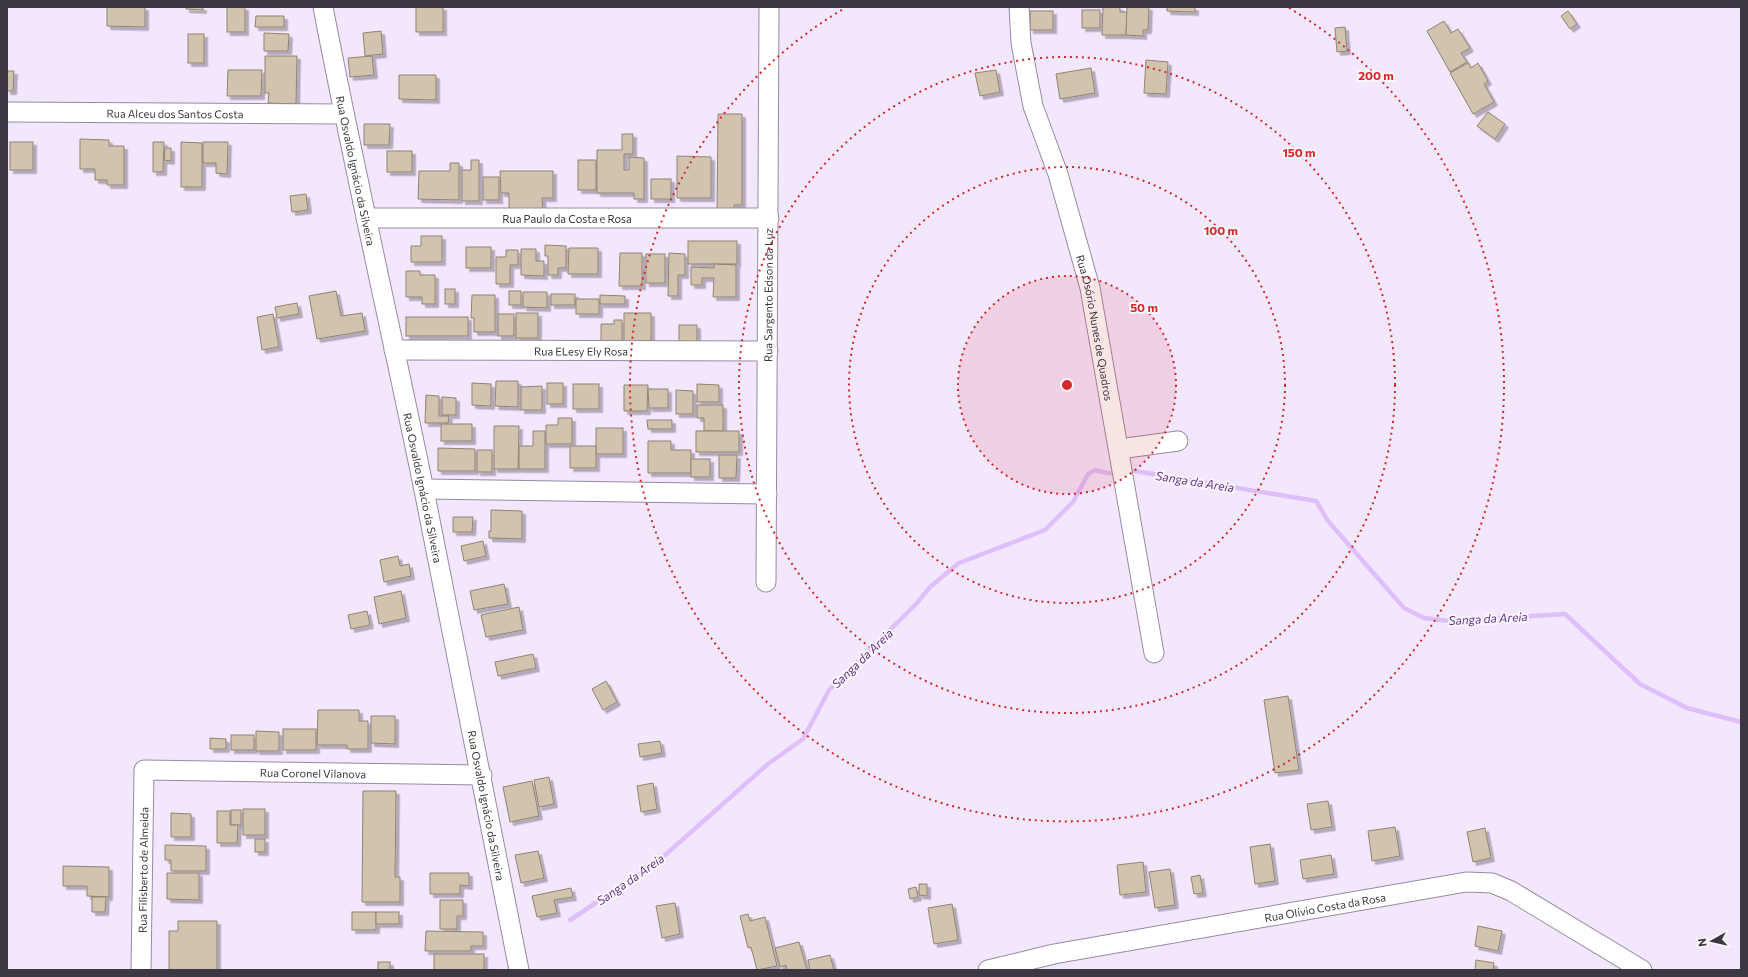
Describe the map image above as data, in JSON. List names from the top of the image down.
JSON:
{
  "streets": {
    "street": [
      "Rua Alceu dos Santos Costa",
      "Rua Osvaldo Ignácio da Silveira",
      "Rua Paulo da Costa e Rosa",
      "Rua Sargento Edson da Luz",
      "Rua Osório Nunes de Quadros",
      "Rua ELesy Ely Rosa",
      "Rua Coronel Vilanova",
      "Rua Filisberto de Almeida",
      "Rua Olívio Costa da Rosa"
    ]
  },
  "crossings": [
    ["Rua Alceu dos Santos Costa", "Rua Osvaldo Ignácio da Silveira"],
    ["Rua Osvaldo Ignácio da Silveira", "Rua Paulo da Costa e Rosa"],
    ["Rua Osvaldo Ignácio da Silveira", "Rua ELesy Ely Rosa"],
    ["Rua Osvaldo Ignácio da Silveira", "Rua Coronel Vilanova"],
    ["Rua Paulo da Costa e Rosa", "Rua Sargento Edson da Luz"],
    ["Rua Sargento Edson da Luz", "Rua ELesy Ely Rosa"],
    ["Rua Coronel Vilanova", "Rua Filisberto de Almeida"]
  ],
  "water": ["Sanga da Areia"],
  "north": "left",
  "rings": [
    "200 m",
    "150 m",
    "100 m",
    "50 m"
  ]
}
